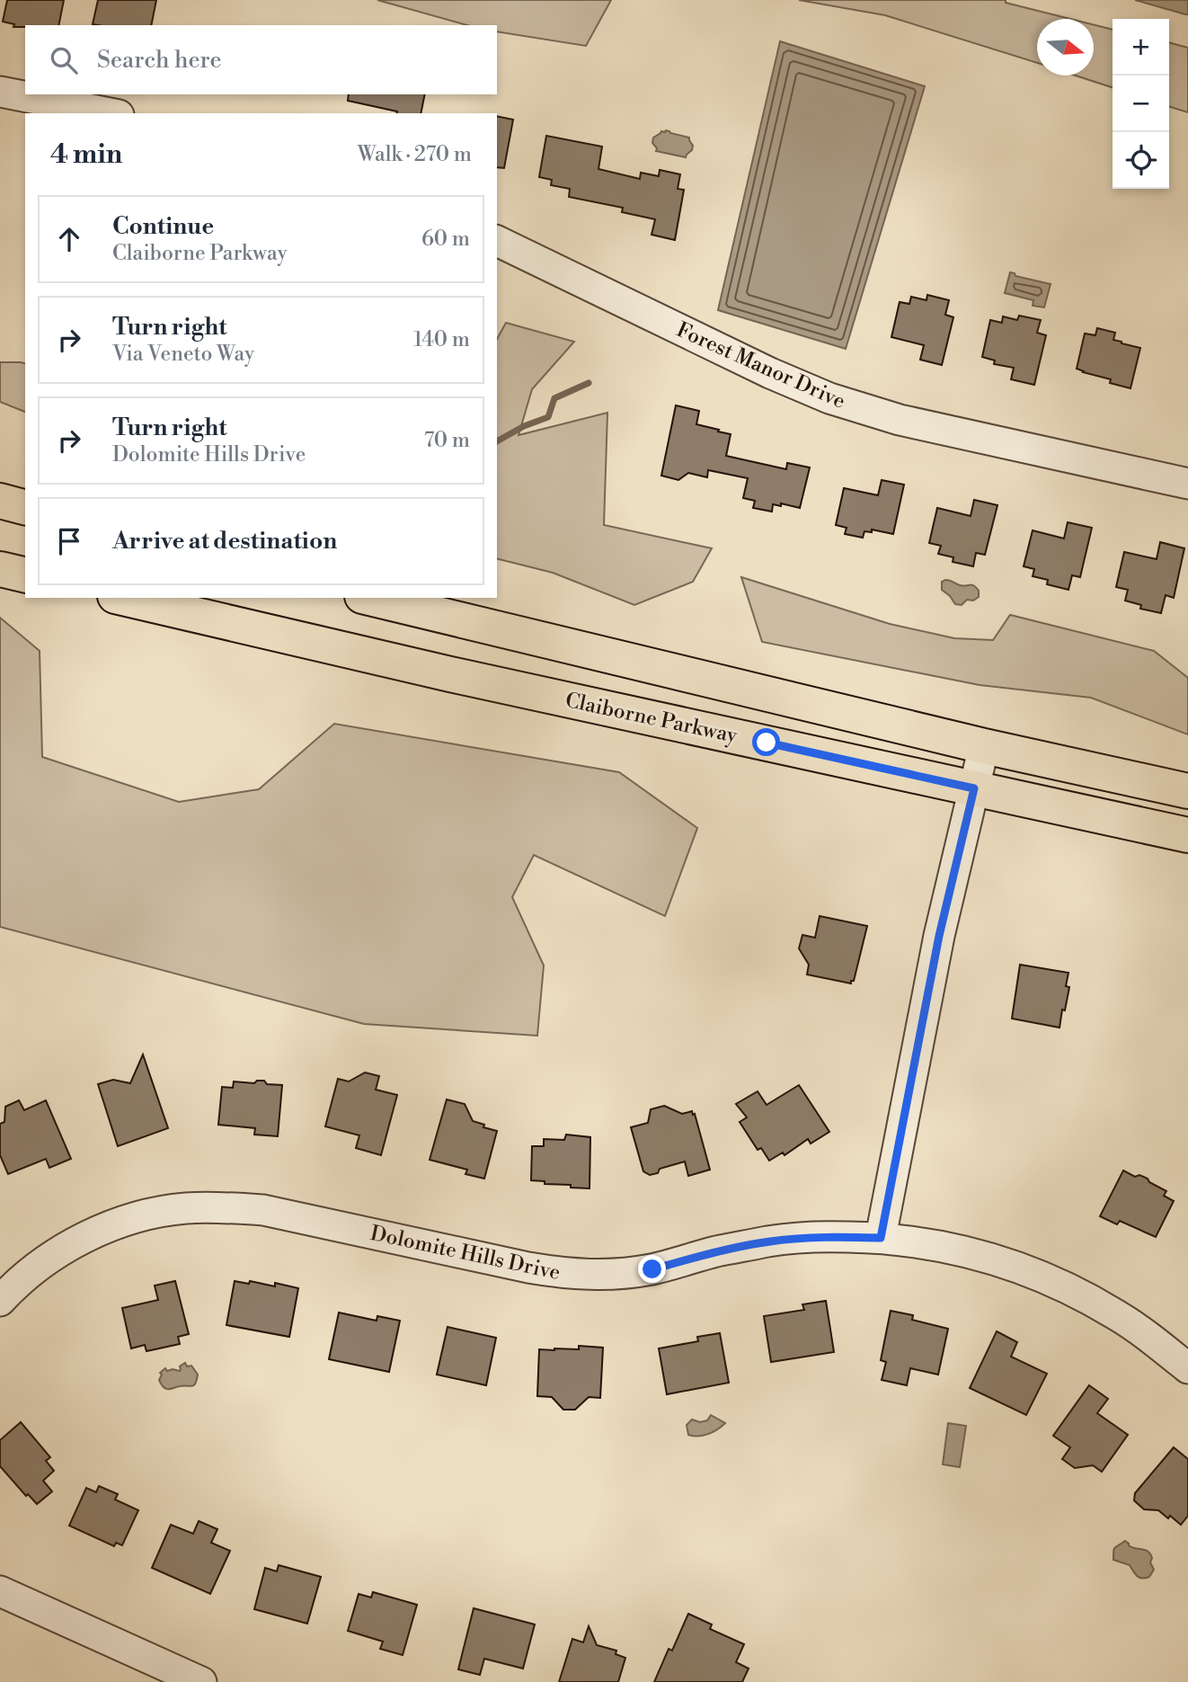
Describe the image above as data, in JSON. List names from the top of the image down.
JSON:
{
  "streets": {
    "main road": ["Claiborne Parkway"],
    "street": ["Forest Manor Drive", "Dolomite Hills Drive"]
  },
  "north": "right",
  "page": {
    "map_buttons": ["+", "−"],
    "search": "Search here",
    "heading": ["4 min", "Walk · 270 m"],
    "list": [
      ["Continue", "Claiborne Parkway", "60 m"],
      ["Turn right", "Via Veneto Way", "140 m"],
      ["Turn right", "Dolomite Hills Drive", "70 m"],
      "Arrive at destination"
    ]
  }
}
